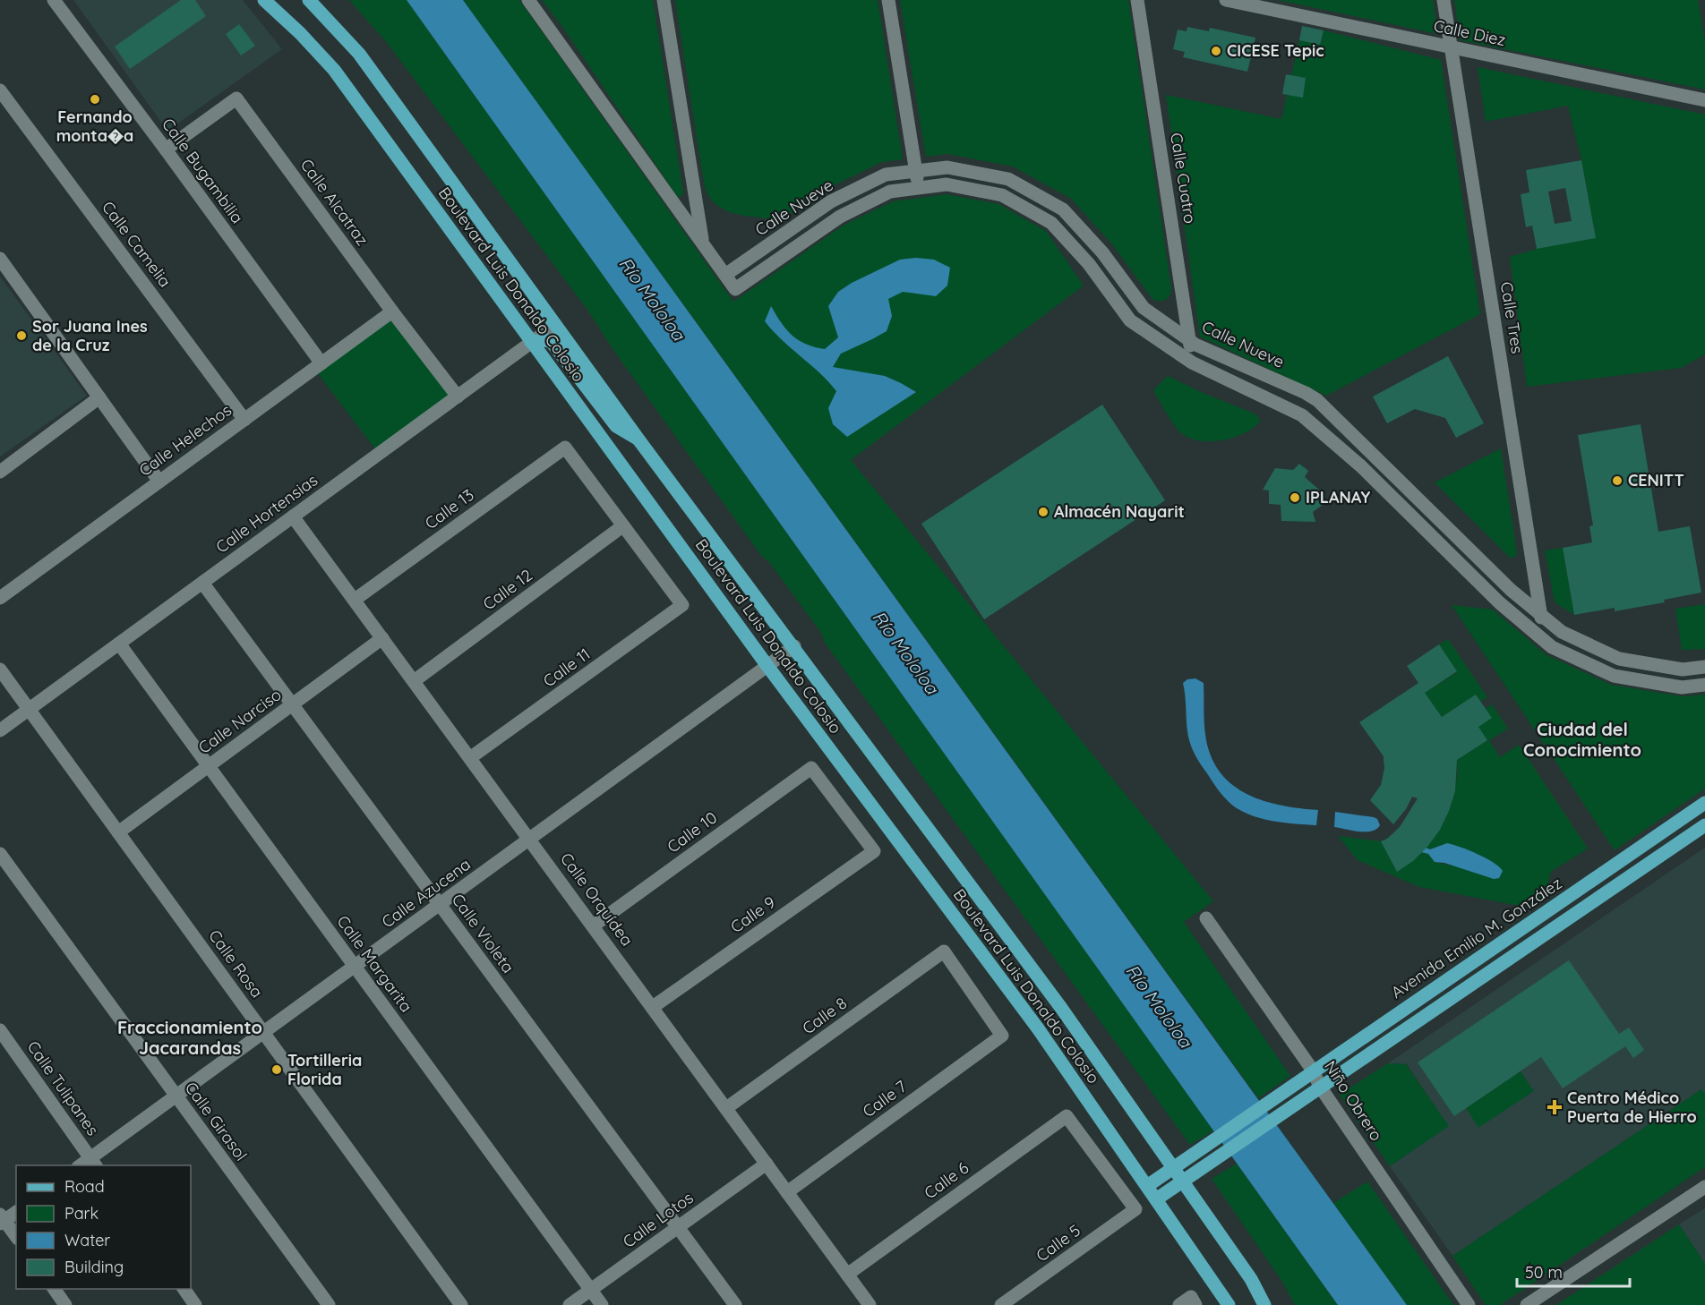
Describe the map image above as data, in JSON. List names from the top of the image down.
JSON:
{
  "streets": {
    "main road": ["Boulevard Luis Donaldo Colosio", "Avenida Emilio M. González"],
    "street": [
      "Calle Diez",
      "Calle Bugambilia",
      "Calle Cuatro",
      "Calle Alcatraz",
      "Calle Nueve",
      "Calle Camelia",
      "Calle Tres",
      "Calle Helechos",
      "Calle 13",
      "Calle Hortensias",
      "Calle 12",
      "Calle 11",
      "Calle Narciso",
      "Calle 10",
      "Calle Azucena",
      "Calle Orquídea",
      "Calle 9",
      "Calle Violeta",
      "Calle Rosa",
      "Calle Margarita",
      "Calle 8",
      "Calle Tulipanes",
      "Calle 7",
      "Niño Obrero",
      "Calle Girasol",
      "Calle 6",
      "Calle Lotos",
      "Calle 5"
    ]
  },
  "crossings": [
    ["Calle Diez", "Calle Tres"],
    ["Calle Bugambilia", "Calle Alcatraz"],
    ["Calle Bugambilia", "Calle Helechos"],
    ["Calle Cuatro", "Calle Nueve"],
    ["Calle Alcatraz", "Calle Helechos"],
    ["Calle Alcatraz", "Calle Hortensias"],
    ["Calle Nueve", "Calle Tres"],
    ["Calle Camelia", "Calle Helechos"],
    ["Boulevard Luis Donaldo Colosio", "Calle Hortensias"],
    ["Boulevard Luis Donaldo Colosio", "Calle Azucena"],
    ["Boulevard Luis Donaldo Colosio", "Avenida Emilio M. González"],
    ["Calle 13", "Calle 12"],
    ["Calle 13", "Calle 11"],
    ["Calle 13", "Calle Orquídea"],
    ["Calle Hortensias", "Calle Orquídea"],
    ["Calle Hortensias", "Calle Violeta"],
    ["Calle Hortensias", "Calle Rosa"],
    ["Calle Hortensias", "Calle Margarita"],
    ["Calle 12", "Calle 11"],
    ["Calle 12", "Calle Orquídea"],
    ["Calle 11", "Calle Orquídea"],
    ["Calle Narciso", "Calle Orquídea"],
    ["Calle Narciso", "Calle Violeta"],
    ["Calle Narciso", "Calle Rosa"],
    ["Calle Narciso", "Calle Margarita"],
    ["Calle 10", "Calle Orquídea"],
    ["Calle 10", "Calle 9"],
    ["Calle Azucena", "Calle Orquídea"],
    ["Calle Azucena", "Calle Violeta"],
    ["Calle Azucena", "Calle Rosa"],
    ["Calle Azucena", "Calle Margarita"],
    ["Calle Azucena", "Calle Tulipanes"],
    ["Calle Azucena", "Calle Girasol"],
    ["Calle Orquídea", "Calle 9"],
    ["Calle Orquídea", "Calle 8"],
    ["Calle Orquídea", "Calle 7"],
    ["Calle Orquídea", "Calle 6"],
    ["Calle Orquídea", "Calle Lotos"],
    ["Calle Violeta", "Calle Lotos"],
    ["Avenida Emilio M. González", "Niño Obrero"],
    ["Calle Margarita", "Calle Lotos"],
    ["Calle 8", "Calle 7"],
    ["Calle 6", "Calle 5"]
  ],
  "districts": ["Ciudad del Conocimiento", "Fraccionamiento Jacarandas"],
  "water": ["Río Mololoa"],
  "places": {
    "other": [
      "CICESE Tepic",
      "Fernando monta�a",
      "Sor Juana Ines de la Cruz",
      "CENITT",
      "IPLANAY",
      "Almacén Nayarit",
      "Tortilleria Florida"
    ],
    "health": ["Centro Médico Puerta de Hierro"]
  },
  "legend": [
    "Road",
    "Park",
    "Water",
    "Building"
  ],
  "scale_bar": "50 m"
}
